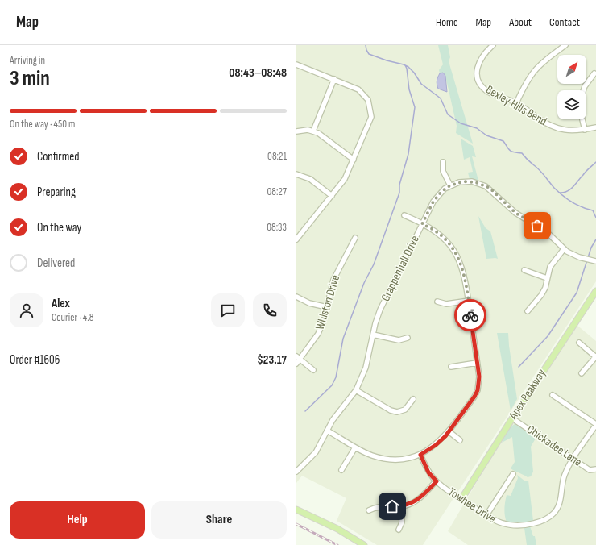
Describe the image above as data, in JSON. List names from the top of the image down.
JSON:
{
  "streets": {
    "main road": ["Apex Peakway"],
    "street": [
      "Bexley Hills Bend",
      "Grappenhall Drive",
      "Whiston Drive",
      "Chickadee Lane",
      "Towhee Drive"
    ]
  },
  "crossings": [
    ["Apex Peakway", "Chickadee Lane"],
    ["Apex Peakway", "Towhee Drive"],
    ["Chickadee Lane", "Towhee Drive"]
  ],
  "north": "top right",
  "page": {
    "header": "Map",
    "nav": [
      "Home",
      "Map",
      "About",
      "Contact"
    ],
    "heading": ["3 min", "Arriving in", "08:43–08:48"],
    "panel": [
      "Alex",
      "Courier · 4.8",
      "Order #1606",
      "$23.17"
    ],
    "bar": "On the way · 450 m",
    "list": [
      ["Confirmed", "08:21"],
      ["Preparing", "08:27"],
      ["On the way", "08:33"],
      "Delivered"
    ],
    "buttons": ["Help", "Share"]
  }
}
